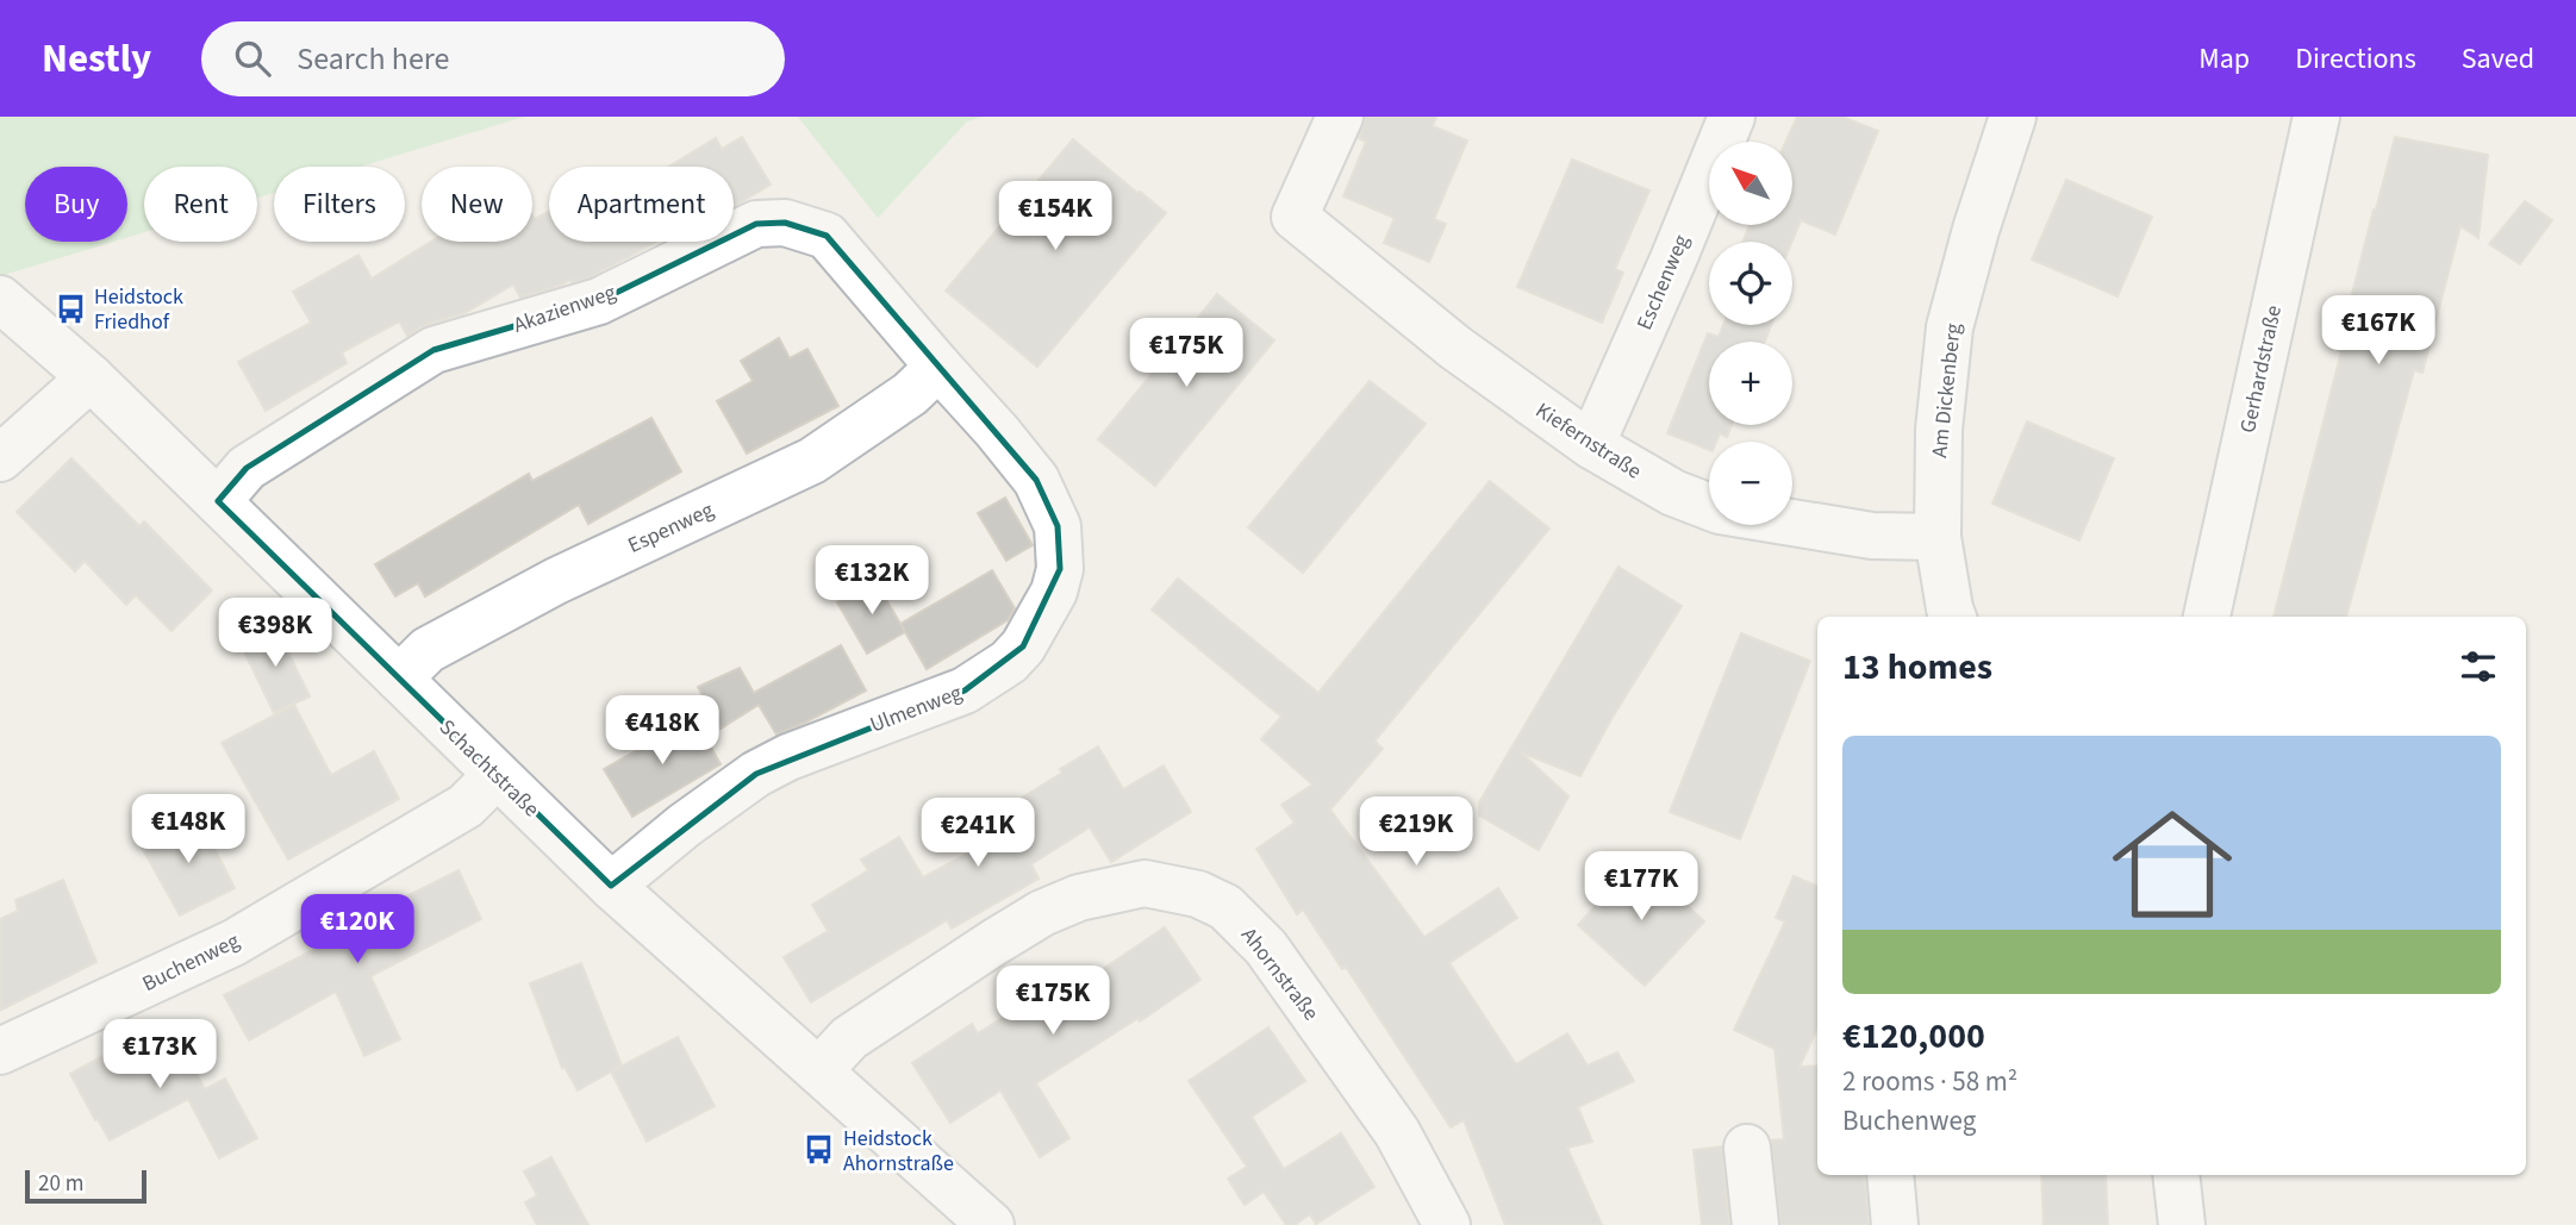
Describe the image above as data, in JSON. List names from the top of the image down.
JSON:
{
  "streets": {
    "street": [
      "Eschenweg",
      "Akazienweg",
      "Gerhardstraße",
      "Am Dickenberg",
      "Kiefernstraße",
      "Espenweg",
      "Ulmenweg",
      "Schachtstraße",
      "Buchenweg",
      "Ahornstraße"
    ]
  },
  "crossings": [
    ["Eschenweg", "Kiefernstraße"],
    ["Akazienweg", "Espenweg"],
    ["Akazienweg", "Ulmenweg"],
    ["Akazienweg", "Schachtstraße"],
    ["Am Dickenberg", "Kiefernstraße"],
    ["Espenweg", "Ulmenweg"],
    ["Espenweg", "Schachtstraße"],
    ["Ulmenweg", "Schachtstraße"],
    ["Schachtstraße", "Buchenweg"],
    ["Schachtstraße", "Ahornstraße"]
  ],
  "places": {
    "bus stop": ["Heidstock Friedhof", "Heidstock Ahornstraße"]
  },
  "scale_bar": "20 m",
  "north": "top left",
  "page": {
    "header": "Nestly",
    "search": "Search here",
    "nav": ["Map", "Directions", "Saved"],
    "map_buttons": ["+", "−"],
    "chip": [
      "Buy",
      "Rent",
      "Filters",
      "New",
      "Apartment"
    ],
    "price": [
      "€154K",
      "€167K",
      "€175K",
      "€132K",
      "€398K",
      "€418K",
      "€148K",
      "€219K",
      "€241K",
      "€177K",
      "€120K",
      "€175K",
      "€173K"
    ],
    "heading": "13 homes",
    "list": [
      {
        "name": "€120,000",
        "note": "2 rooms · 58 m² · Buchenweg"
      }
    ],
    "scale": "20 m"
  }
}
